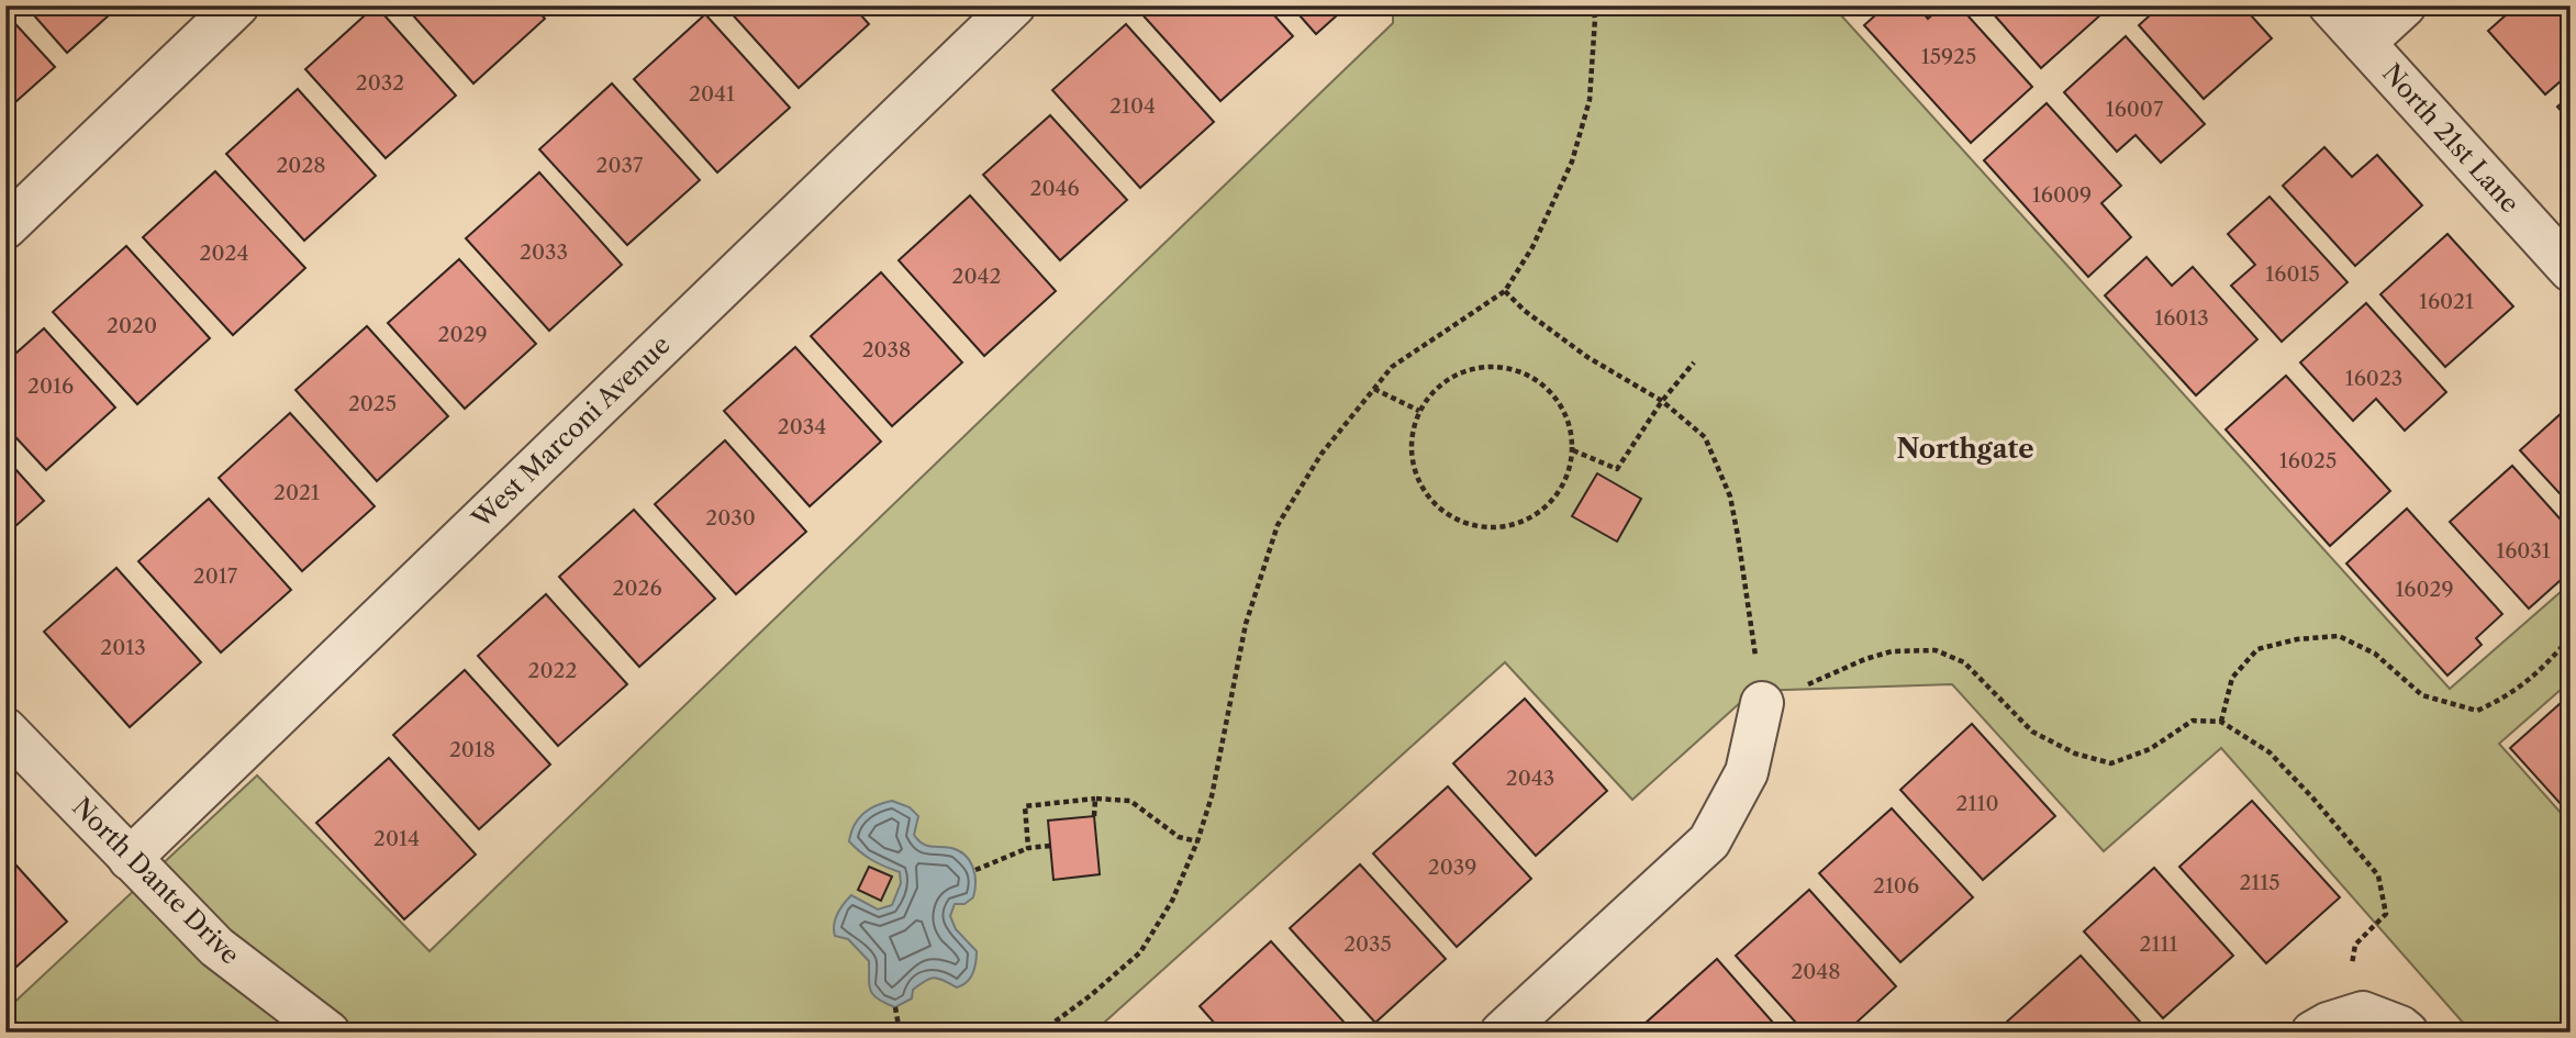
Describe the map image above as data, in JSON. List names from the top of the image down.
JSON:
{
  "streets": {
    "street": ["North 21st Lane", "West Marconi Avenue", "North Dante Drive"]
  },
  "crossings": [
    ["West Marconi Avenue", "North Dante Drive"]
  ],
  "districts": ["Northgate"],
  "house_numbers": [
    "15925",
    "2032",
    "2041",
    "2104",
    "16007",
    "2028",
    "2037",
    "2046",
    "16009",
    "2033",
    "2024",
    "16015",
    "2042",
    "16021",
    "16013",
    "2020",
    "2029",
    "2038",
    "16023",
    "2016",
    "2025",
    "2034",
    "16025",
    "2021",
    "2030",
    "16031",
    "2017",
    "2026",
    "16029",
    "2013",
    "2022",
    "2018",
    "2043",
    "2110",
    "2014",
    "2039",
    "2115",
    "2106",
    "2035",
    "2111",
    "2048"
  ]
}
